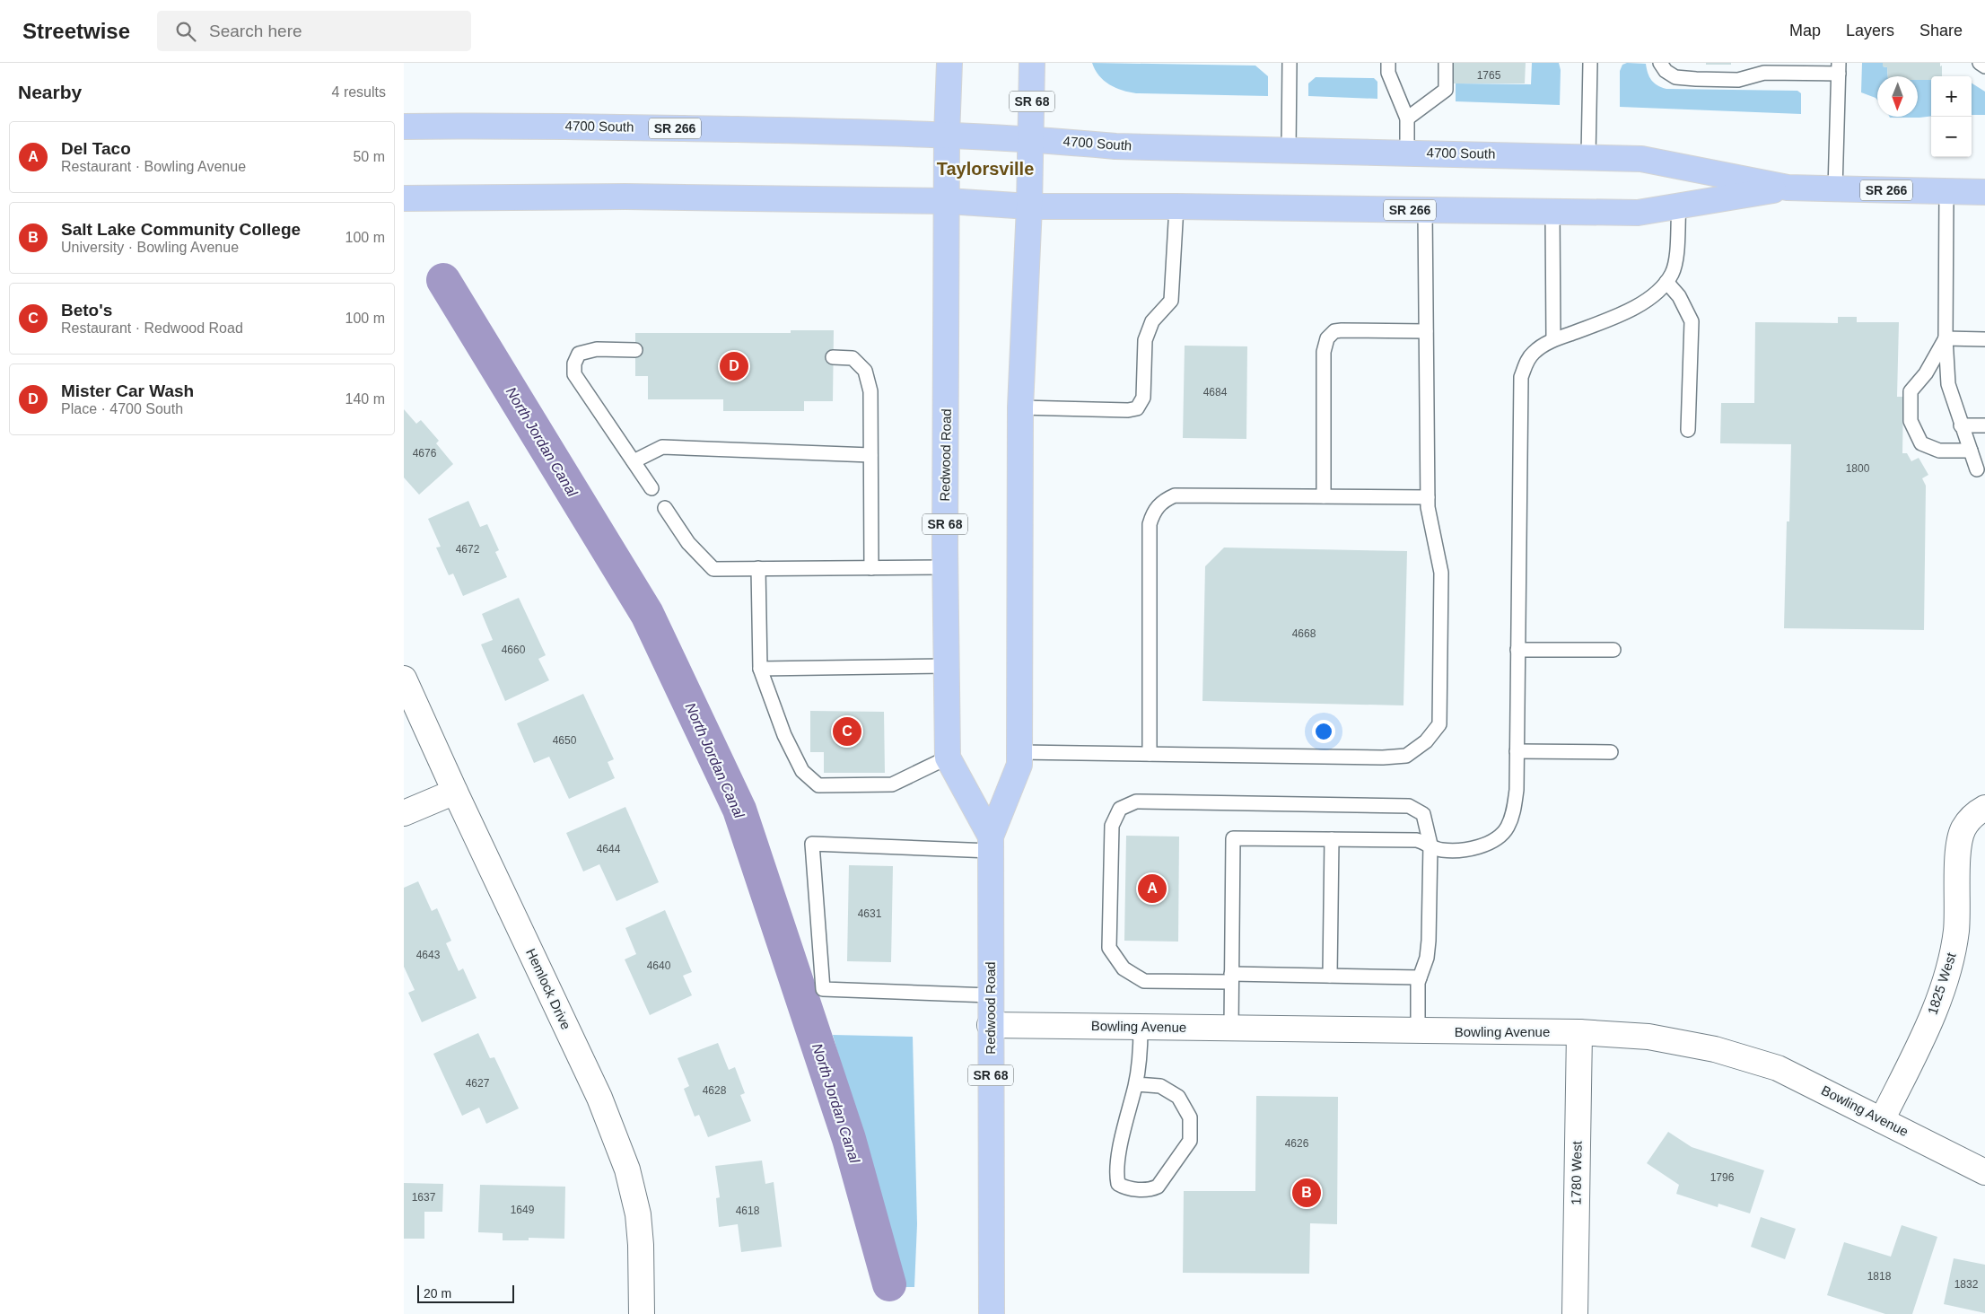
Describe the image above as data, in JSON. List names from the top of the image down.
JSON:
{
  "streets": {
    "main road": [
      "SR 68",
      "4700 South",
      "SR 266",
      "Redwood Road"
    ],
    "street": [
      "1825 West",
      "Hemlock Drive",
      "Bowling Avenue",
      "1780 West"
    ]
  },
  "crossings": [
    ["4700 South", "Redwood Road"],
    ["Redwood Road", "Bowling Avenue"],
    ["1825 West", "Bowling Avenue"],
    ["Bowling Avenue", "1780 West"]
  ],
  "districts": ["Taylorsville"],
  "water": ["North Jordan Canal"],
  "house_numbers": [
    "1765",
    "4684",
    "4676",
    "1800",
    "4672",
    "4668",
    "4660",
    "4650",
    "4644",
    "4631",
    "4643",
    "4640",
    "4627",
    "4628",
    "4626",
    "1796",
    "1637",
    "1649",
    "4618",
    "1818",
    "1832"
  ],
  "scale_bar": "20 m",
  "north": "bottom",
  "page": {
    "header": "Streetwise",
    "search": "Search here",
    "nav": ["Map", "Layers", "Share"],
    "heading": ["Nearby", "4 results"],
    "map_buttons": ["+", "−"],
    "list": [
      {
        "mark": "A",
        "name": "Del Taco",
        "note": "Restaurant · Bowling Avenue",
        "value": "50 m"
      },
      {
        "mark": "B",
        "name": "Salt Lake Community College",
        "note": "University · Bowling Avenue",
        "value": "100 m"
      },
      {
        "mark": "C",
        "name": "Beto's",
        "note": "Restaurant · Redwood Road",
        "value": "100 m"
      },
      {
        "mark": "D",
        "name": "Mister Car Wash",
        "note": "Place · 4700 South",
        "value": "140 m"
      }
    ],
    "pins": [
      "D",
      "C",
      "A",
      "B"
    ],
    "scale": "20 m"
  }
}
